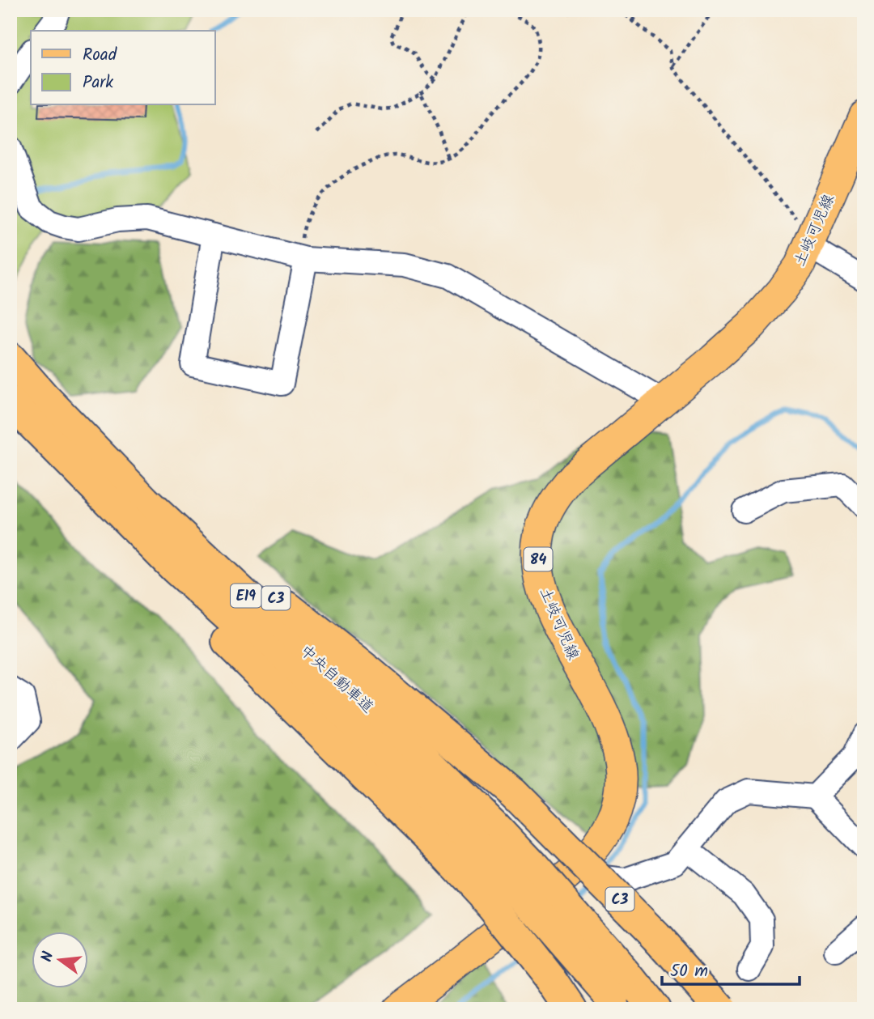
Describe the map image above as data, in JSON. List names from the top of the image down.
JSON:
{
  "streets": {
    "highway": ["E19", "C3", "中央自動車道"],
    "main road": ["土岐可児線", "84"]
  },
  "crossings": [
    ["C3", "中央自動車道"]
  ],
  "legend": ["Road", "Park"],
  "scale_bar": "50 m",
  "north": "left"
}
